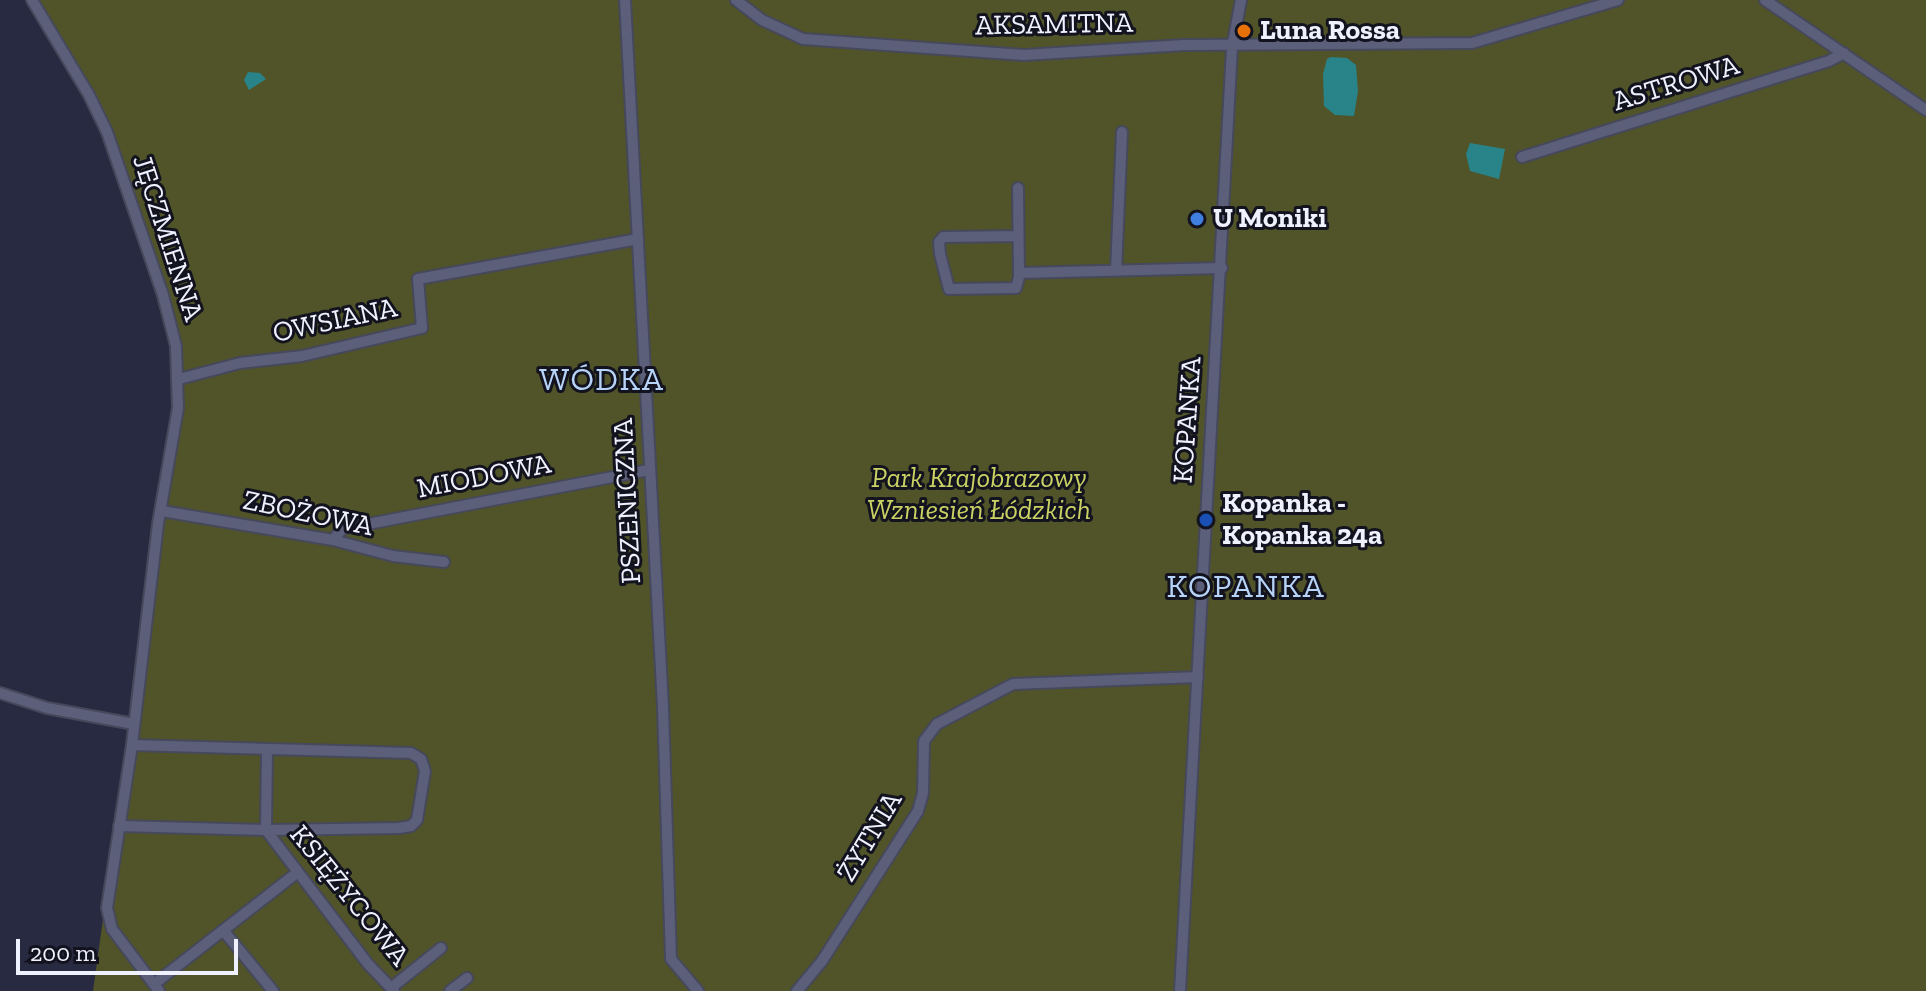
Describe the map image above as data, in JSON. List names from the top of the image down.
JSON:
{
  "streets": {
    "street": [
      "AKSAMITNA",
      "ASTROWA",
      "JĘCZMIENNA",
      "OWSIANA",
      "KOPANKA",
      "MIODOWA",
      "PSZENICZNA",
      "ZBOŻOWA",
      "ŻYTNIA",
      "KSIĘŻYCOWA"
    ]
  },
  "crossings": [
    ["AKSAMITNA", "KOPANKA"],
    ["JĘCZMIENNA", "OWSIANA"],
    ["JĘCZMIENNA", "ZBOŻOWA"],
    ["OWSIANA", "PSZENICZNA"],
    ["KOPANKA", "ŻYTNIA"],
    ["MIODOWA", "PSZENICZNA"],
    ["MIODOWA", "ZBOŻOWA"]
  ],
  "districts": ["WÓDKA", "KOPANKA"],
  "parks": ["Park Krajobrazowy Wzniesień Łódzkich"],
  "places": ["Luna Rossa", "U Moniki", "Kopanka - Kopanka 24a"],
  "scale_bar": "200 m"
}
